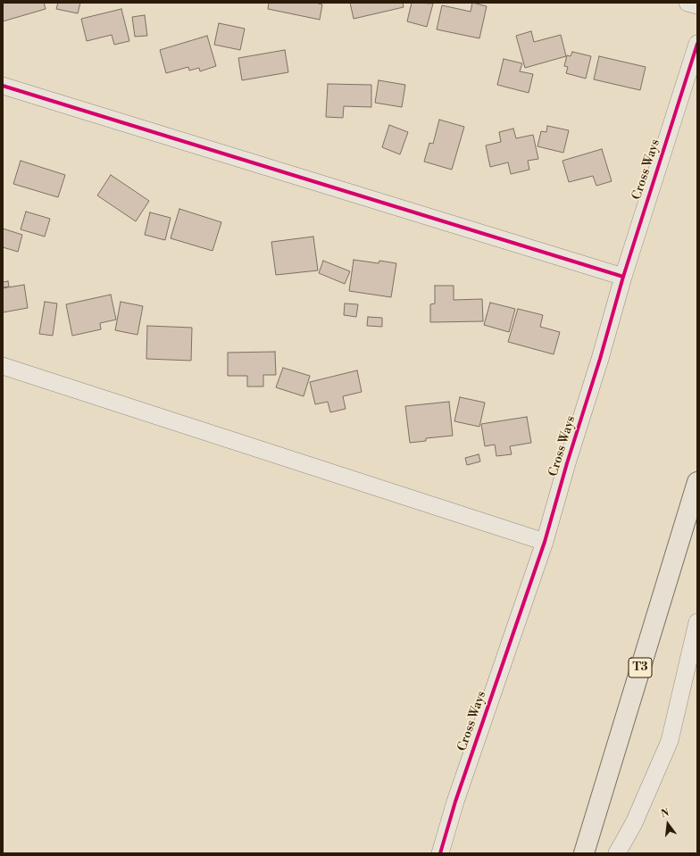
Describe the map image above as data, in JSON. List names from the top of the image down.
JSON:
{
  "streets": {
    "highway": ["T3"],
    "street": ["Cross Ways"]
  },
  "north": "top"
}
